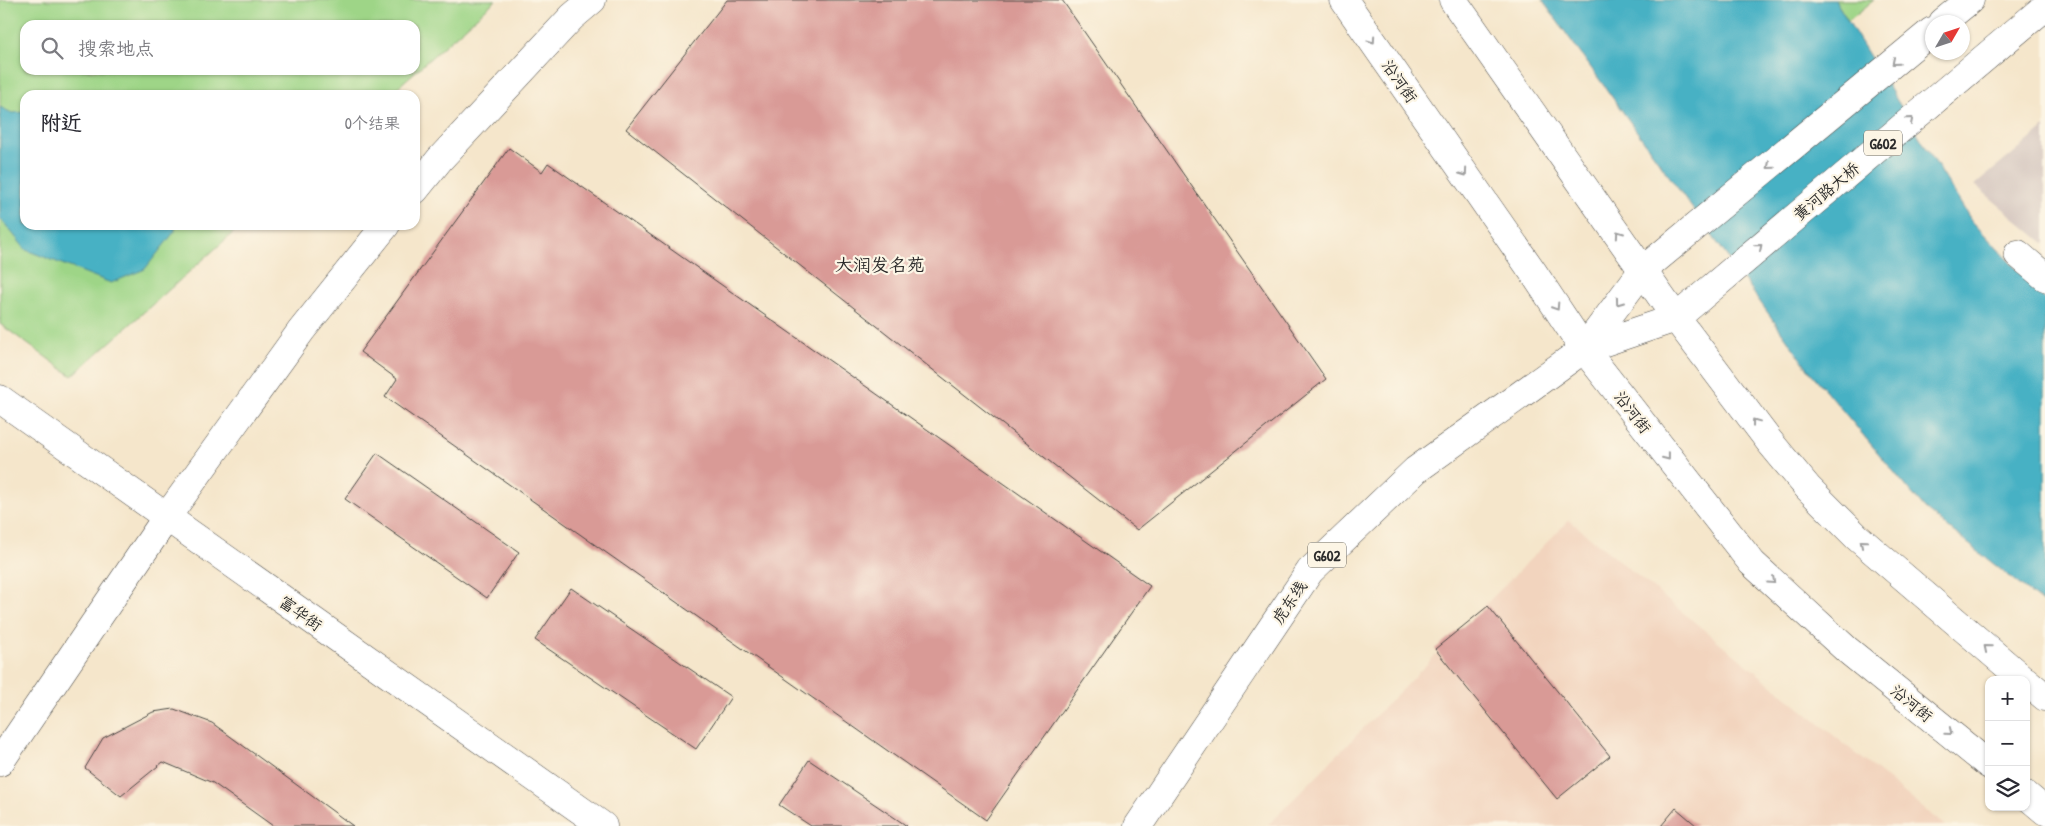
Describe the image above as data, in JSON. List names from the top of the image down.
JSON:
{
  "streets": {
    "main road": [
      "沿河街",
      "G602",
      "黄河路大桥",
      "虎东线",
      "富华街"
    ]
  },
  "crossings": [
    ["沿河街", "G602"],
    ["沿河街", "虎东线"],
    ["G602", "黄河路大桥"],
    ["G602", "虎东线"]
  ],
  "districts": ["大润发名苑"],
  "north": "top right",
  "page": {
    "search": "搜索地点",
    "heading": ["附近", "0个结果"],
    "map_buttons": ["+", "−"]
  }
}
